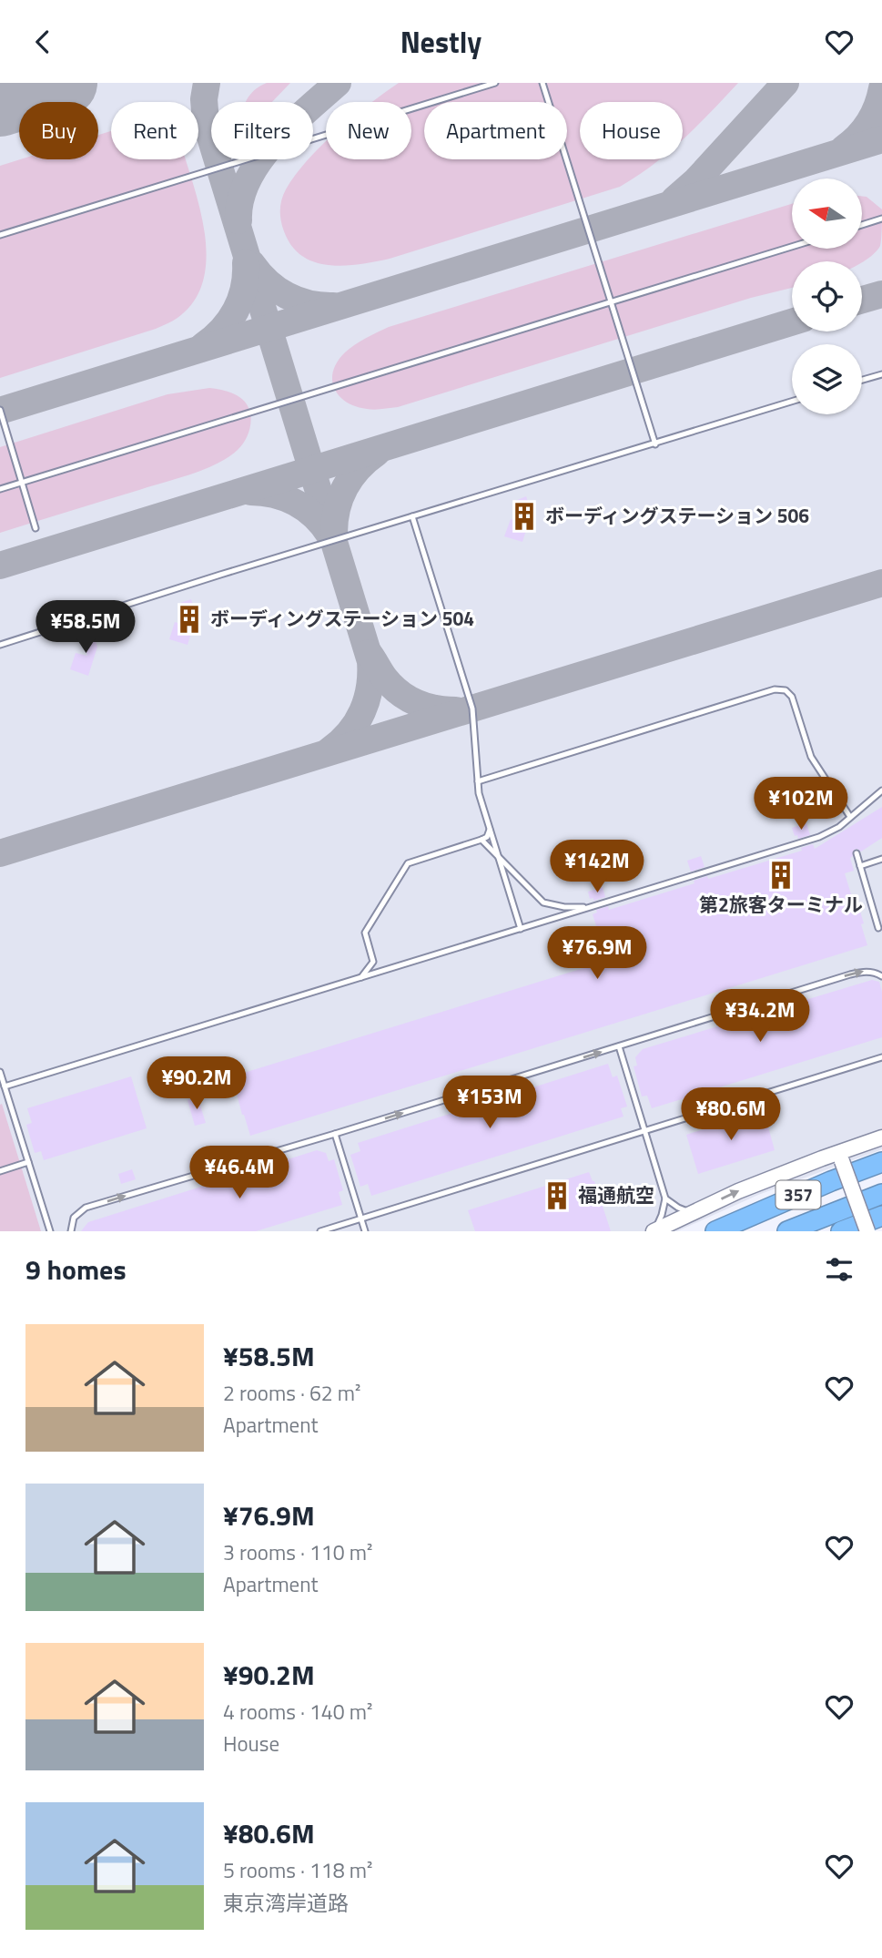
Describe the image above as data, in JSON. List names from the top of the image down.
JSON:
{
  "streets": {
    "highway": ["357"]
  },
  "places": {
    "building": [
      "ボーディングステーション 506",
      "ボーディングステーション 504",
      "第2旅客ターミナル",
      "福通航空"
    ]
  },
  "north": "left",
  "page": {
    "header": "Nestly",
    "chip": [
      "Buy",
      "Rent",
      "Filters",
      "New",
      "Apartment",
      "House"
    ],
    "price": [
      "¥58.5M",
      "¥102M",
      "¥142M",
      "¥76.9M",
      "¥34.2M",
      "¥90.2M",
      "¥153M",
      "¥80.6M",
      "¥46.4M"
    ],
    "heading": "9 homes",
    "list": [
      {
        "name": "¥58.5M",
        "note": "2 rooms · 62 m² · Apartment"
      },
      {
        "name": "¥76.9M",
        "note": "3 rooms · 110 m² · Apartment"
      },
      {
        "name": "¥90.2M",
        "note": "4 rooms · 140 m² · House"
      },
      {
        "name": "¥80.6M",
        "note": "5 rooms · 118 m² · 東京湾岸道路"
      }
    ]
  }
}
